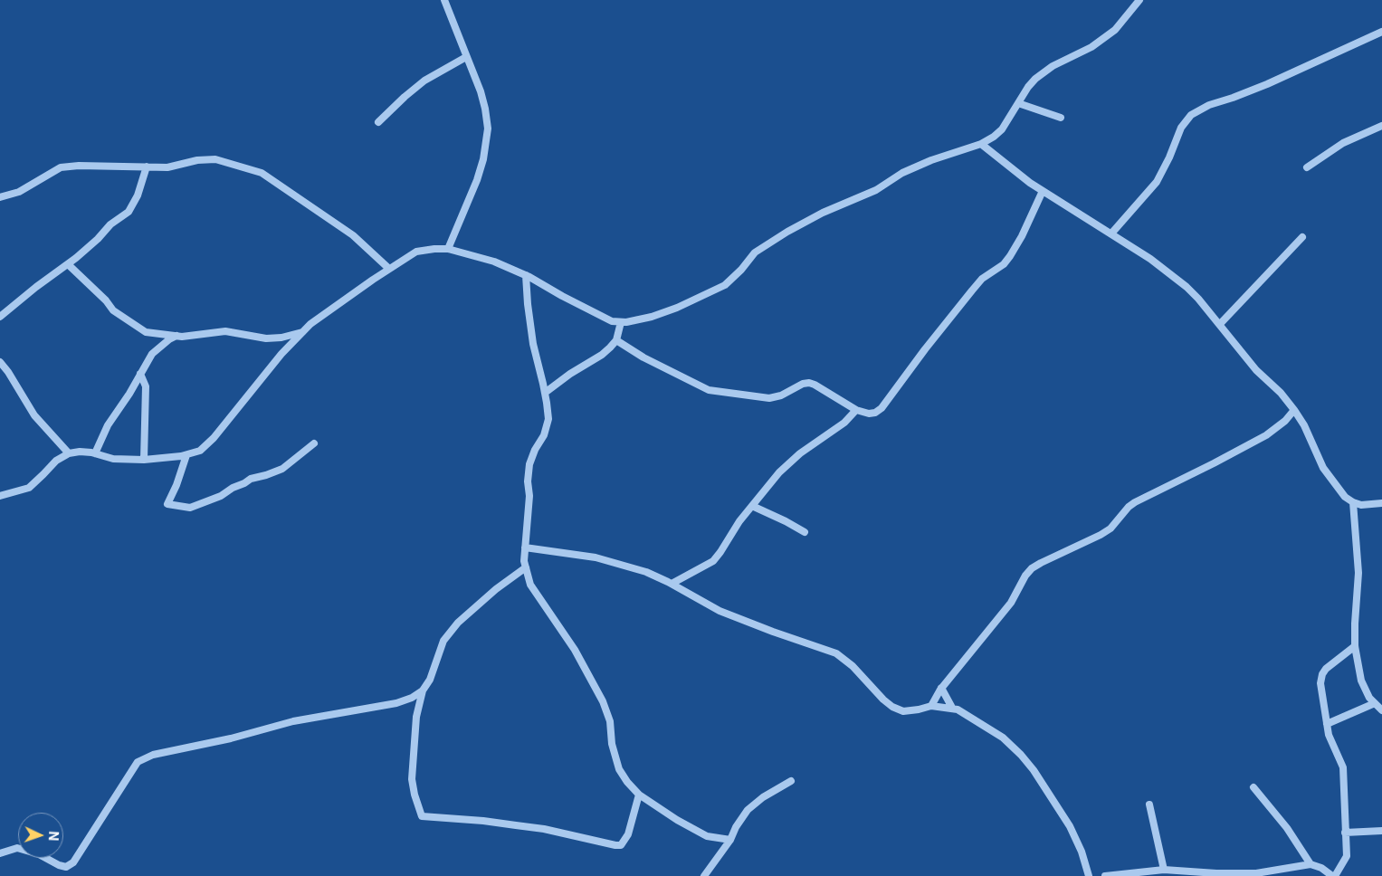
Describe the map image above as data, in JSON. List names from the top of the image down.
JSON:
{
  "north": "right"
}
